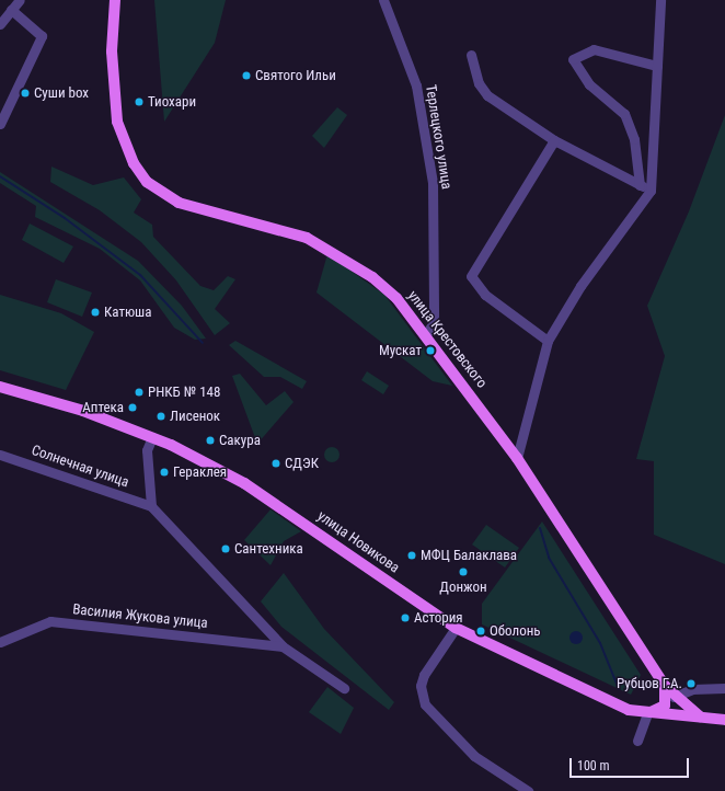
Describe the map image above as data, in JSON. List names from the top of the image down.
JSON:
{
  "streets": {
    "main road": ["улица Крестовского", "улица Новикова"],
    "street": ["Терлецкого улица", "Солнечная улица", "Василия Жукова улица"]
  },
  "crossings": [
    ["Терлецкого улица", "улица Крестовского"],
    ["улица Крестовского", "улица Новикова"]
  ],
  "places": [
    "Святого Ильи",
    "Суши box",
    "Тиохари",
    "Катюша",
    "Мускат",
    "РНКБ № 148",
    "Аптека",
    "Лисенок",
    "Сакура",
    "СДЭК",
    "Гераклея",
    "Сантехника",
    "МФЦ Балаклава",
    "Донжон",
    "Астория",
    "Оболонь",
    "Рубцов Г.А."
  ],
  "scale_bar": "100 m"
}
